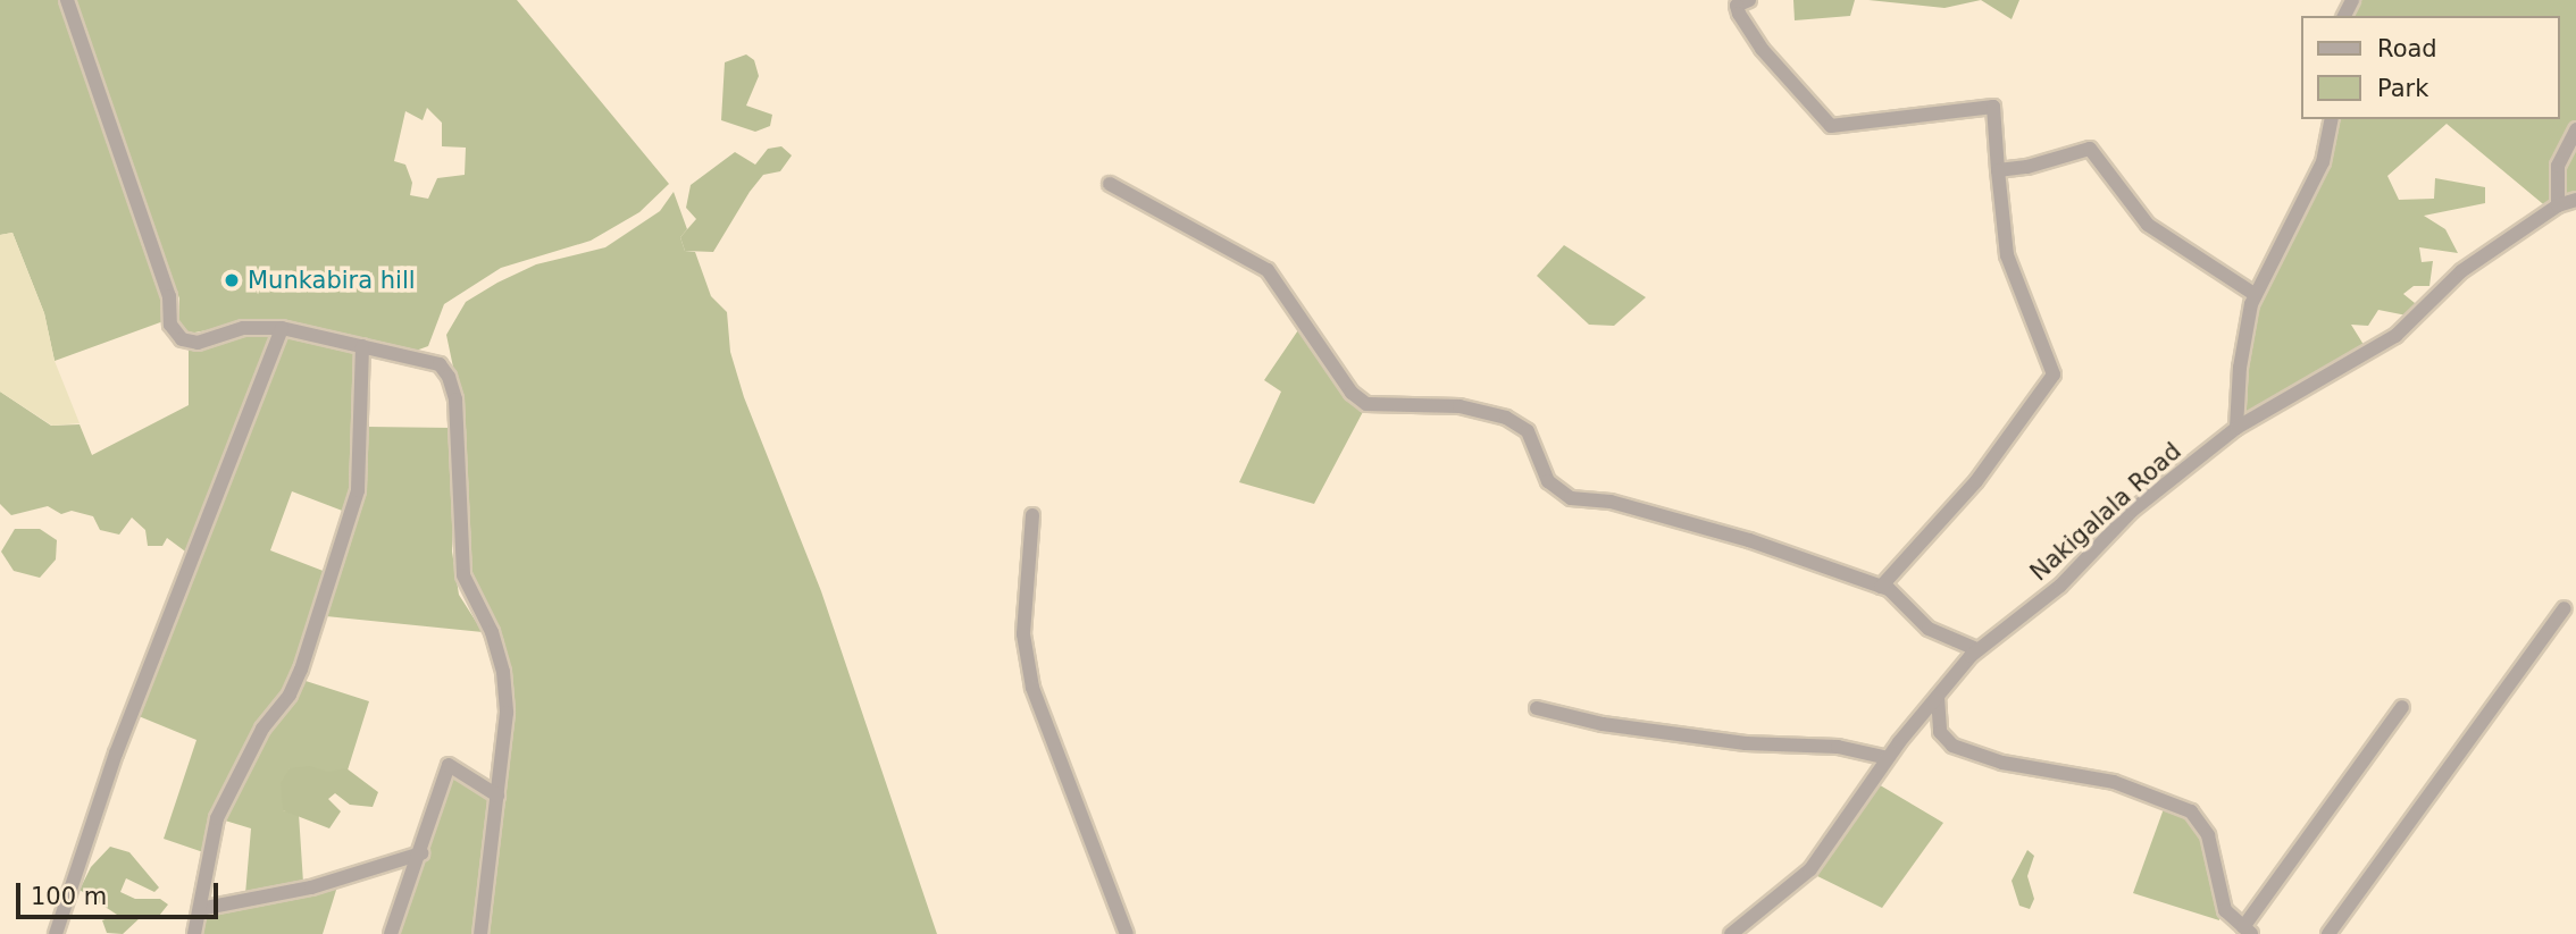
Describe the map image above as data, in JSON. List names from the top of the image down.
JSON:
{
  "streets": {
    "street": ["Nakigalala Road"]
  },
  "places": ["Munkabira hill"],
  "legend": ["Road", "Park"],
  "scale_bar": "100 m"
}
